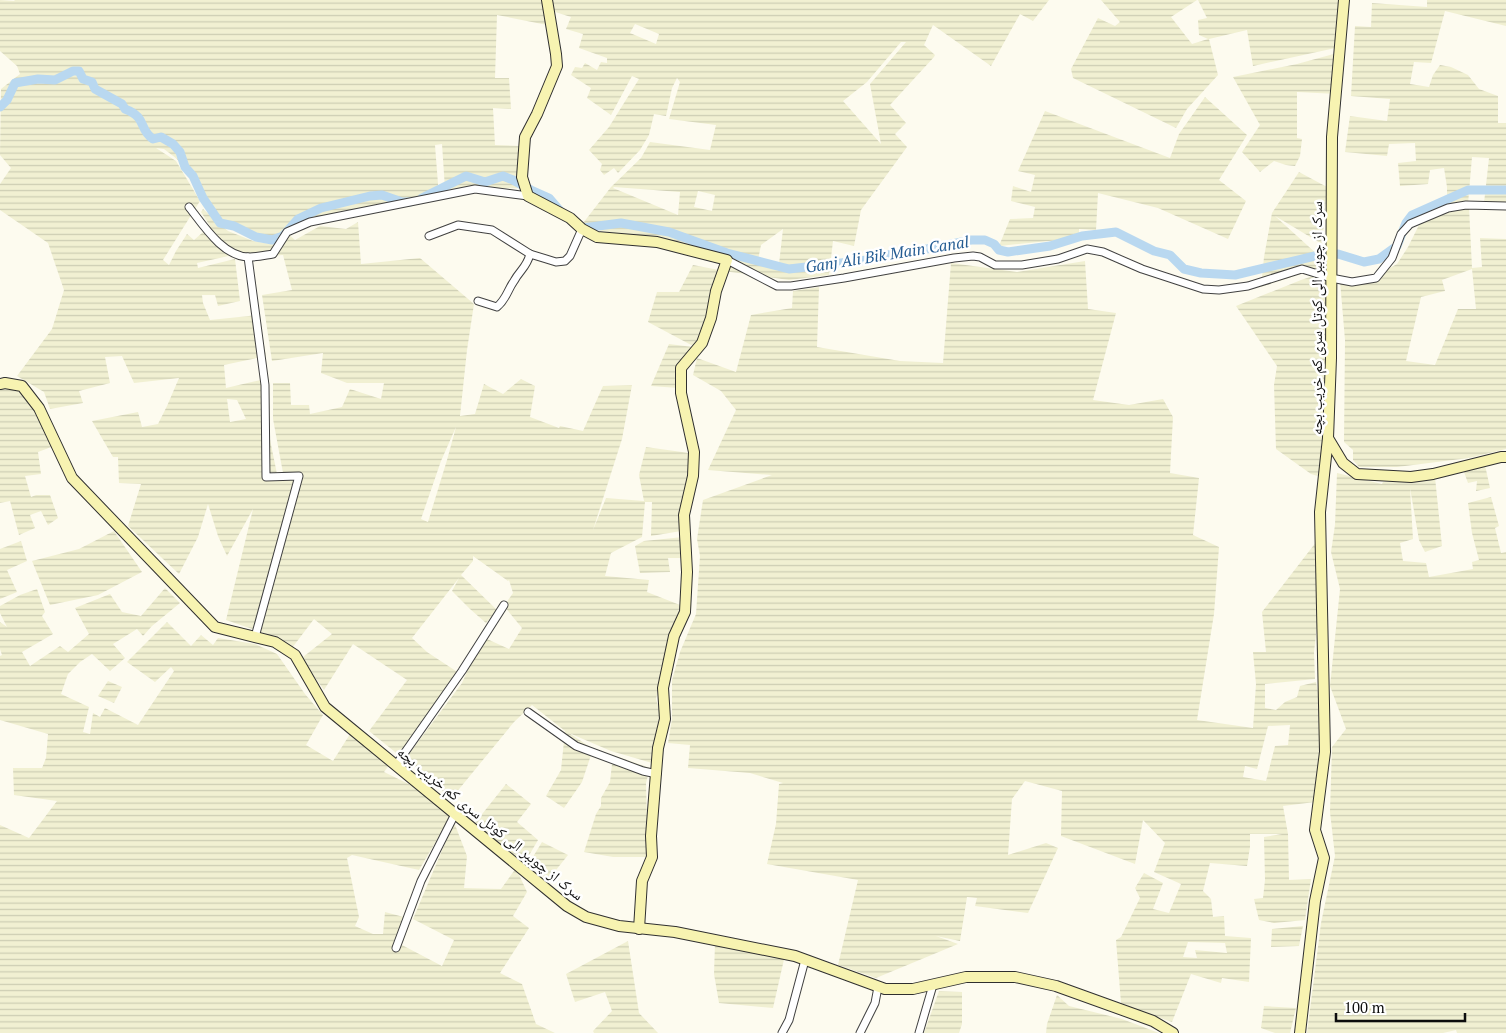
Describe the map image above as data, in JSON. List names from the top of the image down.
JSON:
{
  "streets": {
    "street": ["سرک از چوببر الی کوتل سری کم خریب بچه"]
  },
  "water": ["Ganj Ali Bik Main Canal"],
  "scale_bar": "100 m"
}
